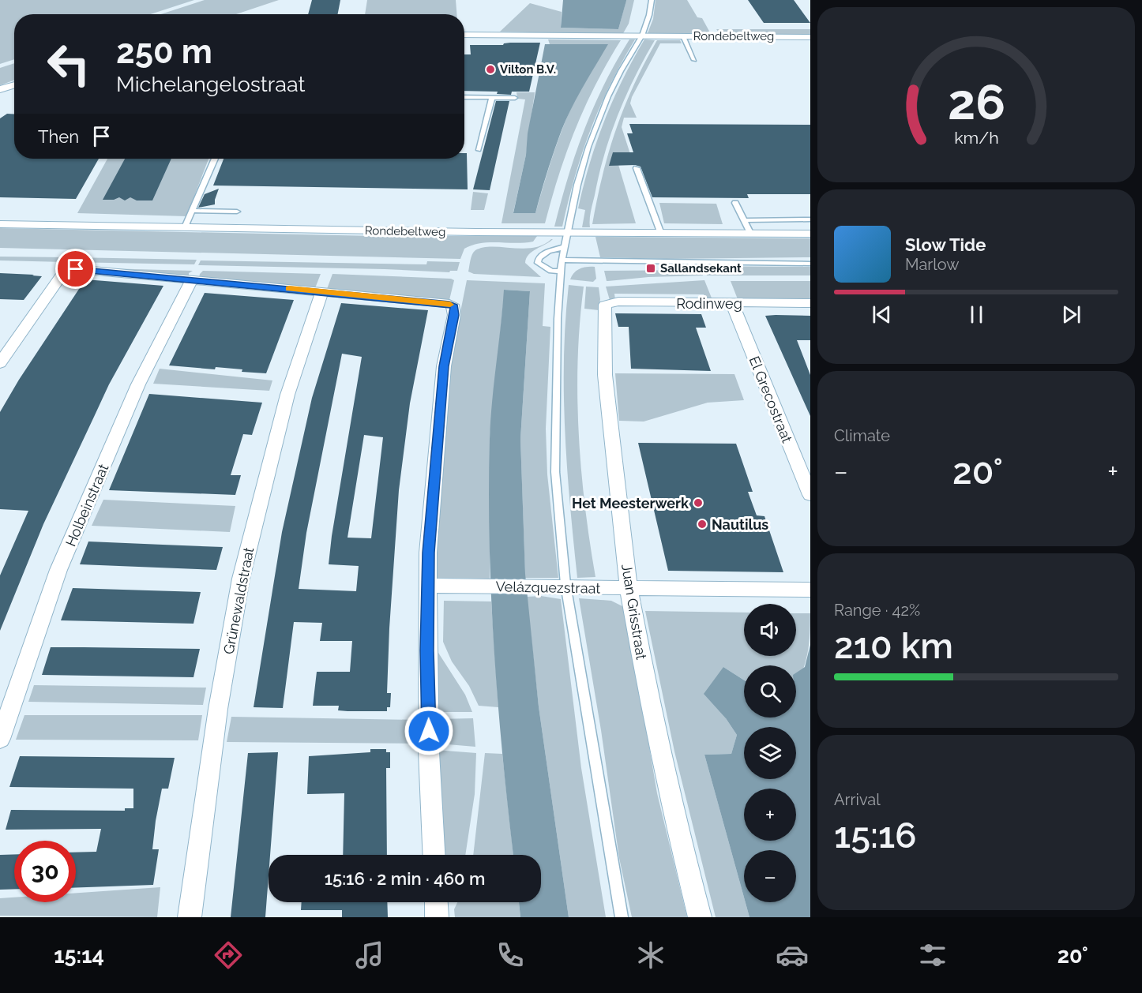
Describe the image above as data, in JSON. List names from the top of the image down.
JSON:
{
  "streets": {
    "street": [
      "Rondebeltweg",
      "Rodinweg",
      "El Grecostraat",
      "Holbeinstraat",
      "Velázquezstraat",
      "Grünewaldstraat",
      "Juan Grisstraat"
    ]
  },
  "crossings": [
    ["Rodinweg", "El Grecostraat"],
    ["Rodinweg", "Juan Grisstraat"],
    ["Velázquezstraat", "Juan Grisstraat"]
  ],
  "places": {
    "other": ["Vilton B.V.", "Het Meesterwerk", "Nautilus"],
    "transit": ["Sallandsekant"]
  },
  "page": {
    "turn": ["250 m", "Michelangelostraat"],
    "then": "Then",
    "song": ["Slow Tide", "Marlow"],
    "tile": [
      "Climate",
      ["Range · 42%", "210 km"],
      ["Arrival", "15:16"]
    ],
    "heat": ["−", "20°", "+"],
    "map_buttons": ["+", "−"],
    "limit": "30",
    "trip": "15:16 · 2 min · 460 m",
    "tabs": ["15:14", "20°"],
    "gauge": ["26", "km/h"]
  }
}
